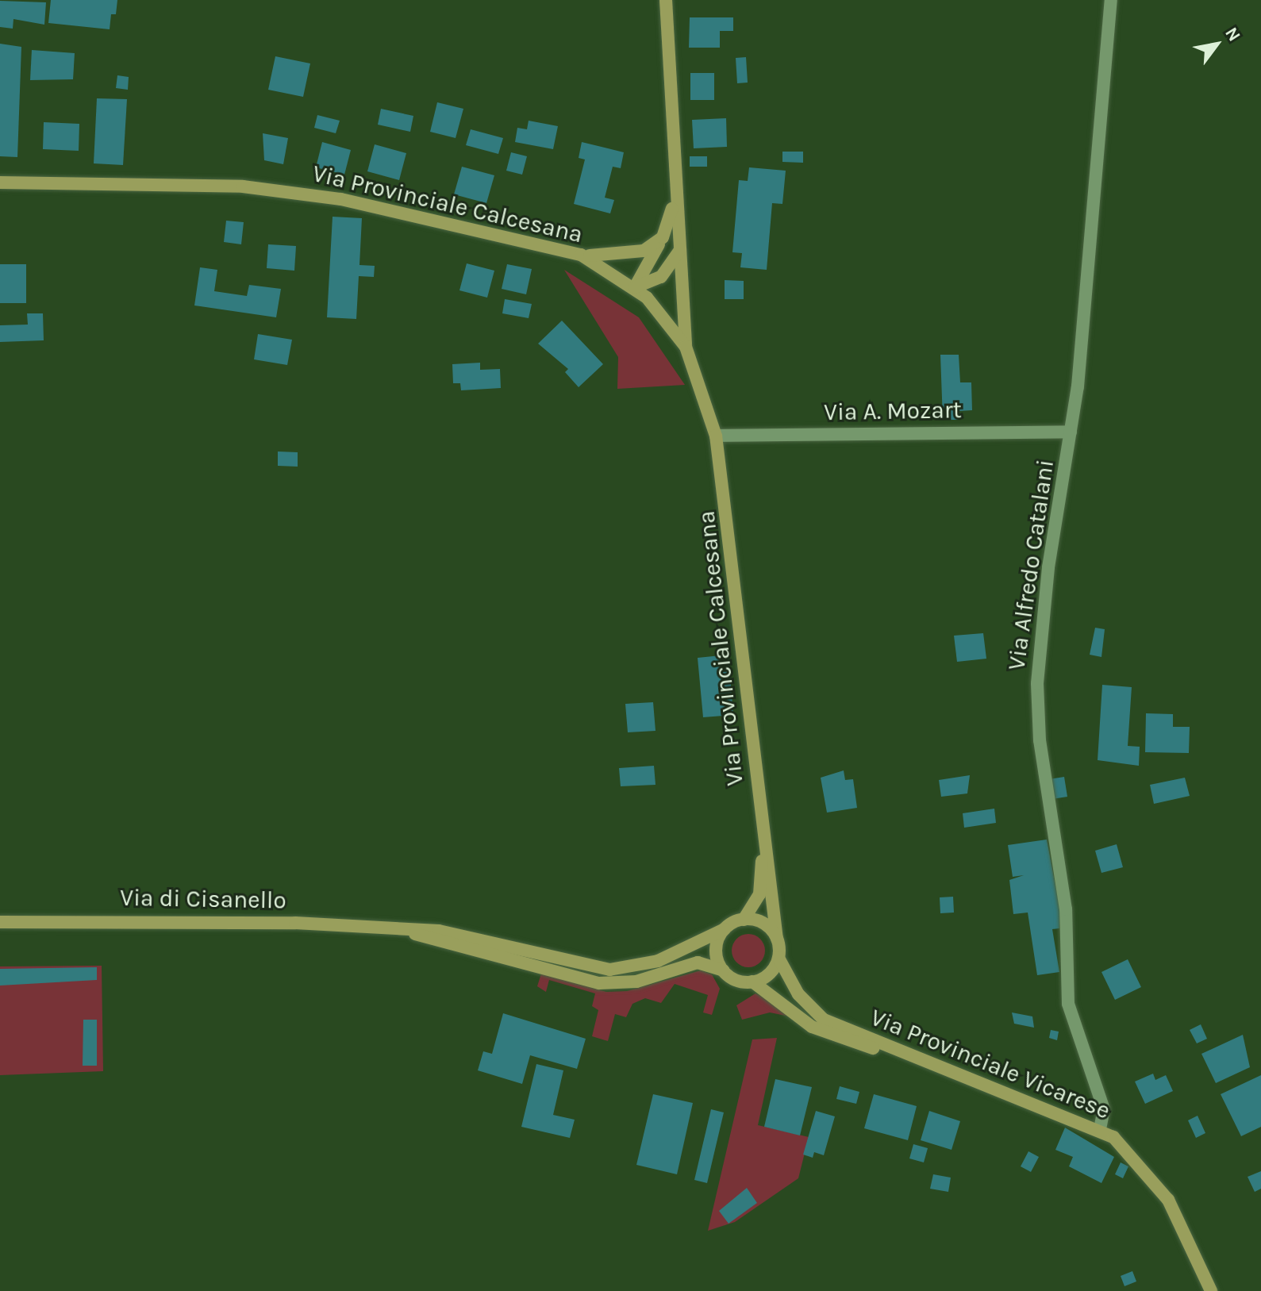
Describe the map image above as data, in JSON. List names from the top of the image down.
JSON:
{
  "streets": {
    "main road": ["Via Provinciale Calcesana", "Via di Cisanello", "Via Provinciale Vicarese"],
    "street": ["Via A. Mozart", "Via Alfredo Catalani"]
  },
  "crossings": [
    ["Via Provinciale Calcesana", "Via A. Mozart"],
    ["Via Provinciale Calcesana", "Via di Cisanello"],
    ["Via Provinciale Calcesana", "Via Provinciale Vicarese"],
    ["Via A. Mozart", "Via Alfredo Catalani"],
    ["Via Alfredo Catalani", "Via Provinciale Vicarese"],
    ["Via di Cisanello", "Via Provinciale Vicarese"]
  ],
  "north": "top right"
}
